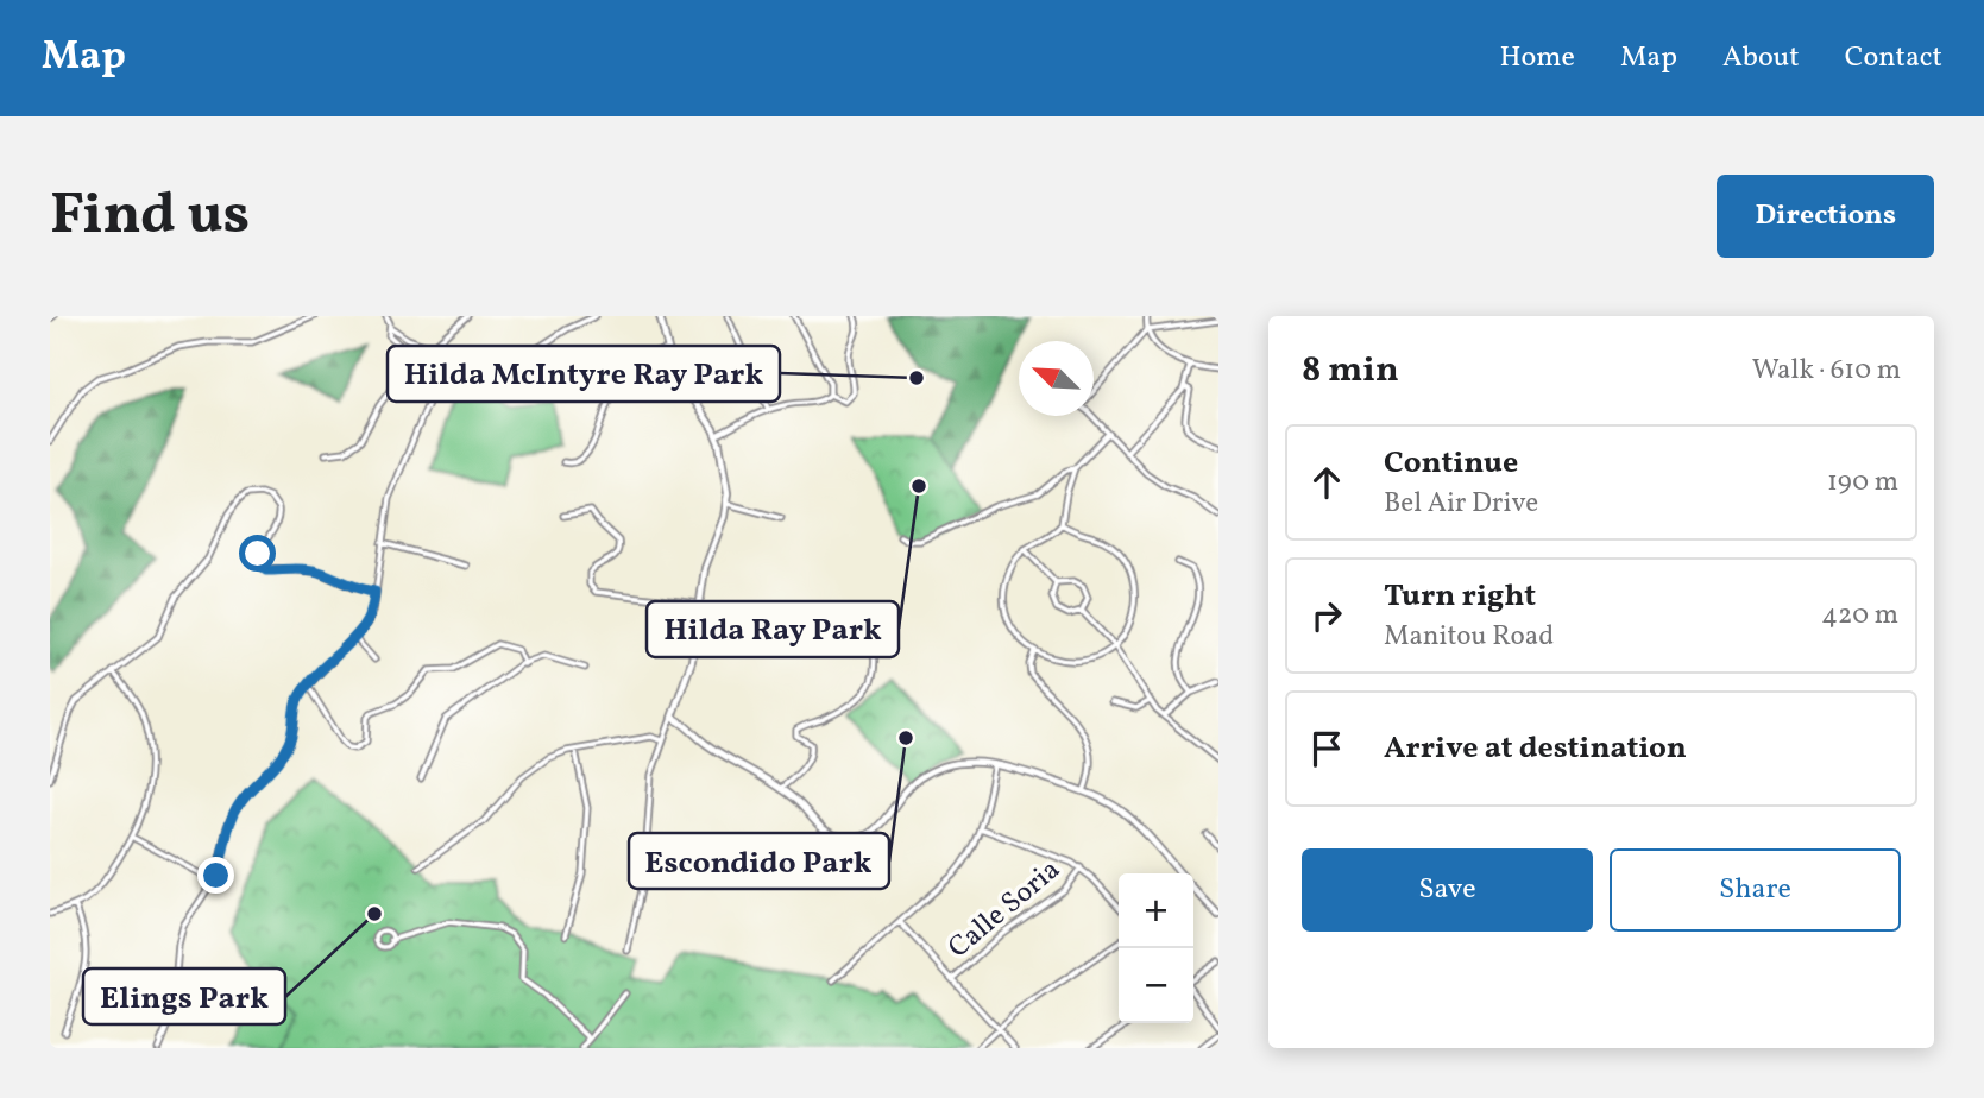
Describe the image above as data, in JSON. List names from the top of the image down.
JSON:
{
  "streets": {
    "street": ["Calle Soria"]
  },
  "places": [
    "Hilda McIntyre Ray Park",
    "Hilda Ray Park",
    "Escondido Park",
    "Elings Park"
  ],
  "north": "top left",
  "page": {
    "header": "Map",
    "nav": [
      "Home",
      "Map",
      "About",
      "Contact"
    ],
    "buttons": [
      "Directions",
      ["Save", "Share"]
    ],
    "title": "Find us",
    "heading": ["8 min", "Walk · 610 m"],
    "list": [
      ["Continue", "Bel Air Drive", "190 m"],
      ["Turn right", "Manitou Road", "420 m"],
      "Arrive at destination"
    ],
    "map_buttons": ["+", "−"]
  }
}
